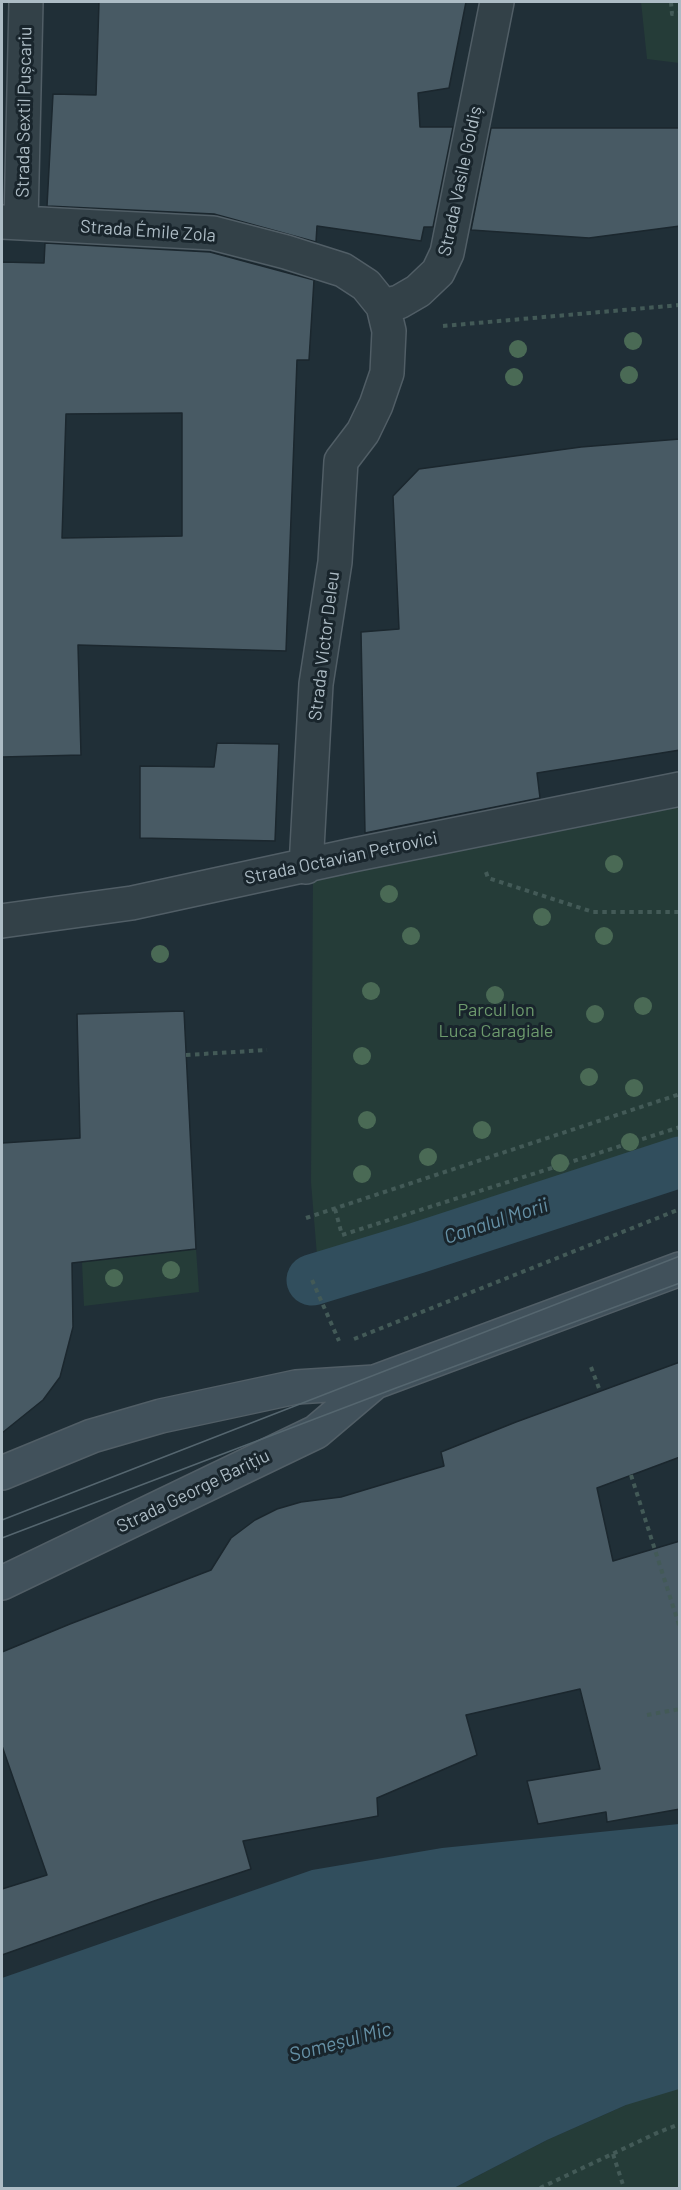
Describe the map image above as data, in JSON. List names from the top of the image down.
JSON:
{
  "streets": {
    "main road": ["Strada George Barițiu"],
    "street": [
      "Strada Sextil Pușcariu",
      "Strada Vasile Goldiș",
      "Strada Émile Zola",
      "Strada Victor Deleu",
      "Strada Octavian Petrovici"
    ]
  },
  "crossings": [
    ["Strada Sextil Pușcariu", "Strada Émile Zola"],
    ["Strada Vasile Goldiș", "Strada Émile Zola"],
    ["Strada Vasile Goldiș", "Strada Victor Deleu"],
    ["Strada Émile Zola", "Strada Victor Deleu"],
    ["Strada Victor Deleu", "Strada Octavian Petrovici"]
  ],
  "water": ["Canalul Morii", "Someșul Mic"],
  "parks": ["Parcul Ion Luca Caragiale"]
}
